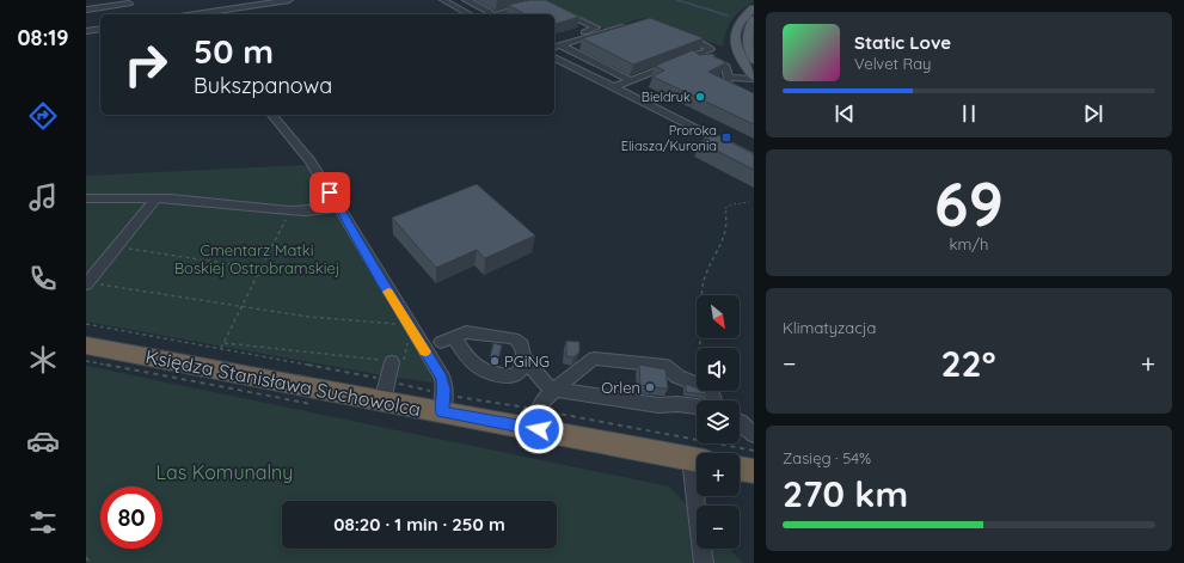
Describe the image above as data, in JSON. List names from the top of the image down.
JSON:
{
  "streets": {
    "highway": ["Księdza Stanisława Suchowolca"]
  },
  "parks": ["Cmentarz Matki Boskiej Ostrobramskiej", "Las Komunalny"],
  "places": {
    "other": ["Bieldruk", "PGiNG", "Orlen"],
    "transit": ["Proroka Eliasza/Kuronia"]
  },
  "north": "bottom right",
  "page": {
    "tabs": "08:19",
    "turn": ["50 m", "Bukszpanowa"],
    "song": ["Static Love", "Velvet Ray"],
    "tile": [
      ["69", "km/h"],
      "Klimatyzacja",
      ["Zasięg · 54%", "270 km"]
    ],
    "map_buttons": ["+", "−"],
    "heat": ["−", "22°", "+"],
    "limit": "80",
    "trip": "08:20 · 1 min · 250 m"
  }
}
